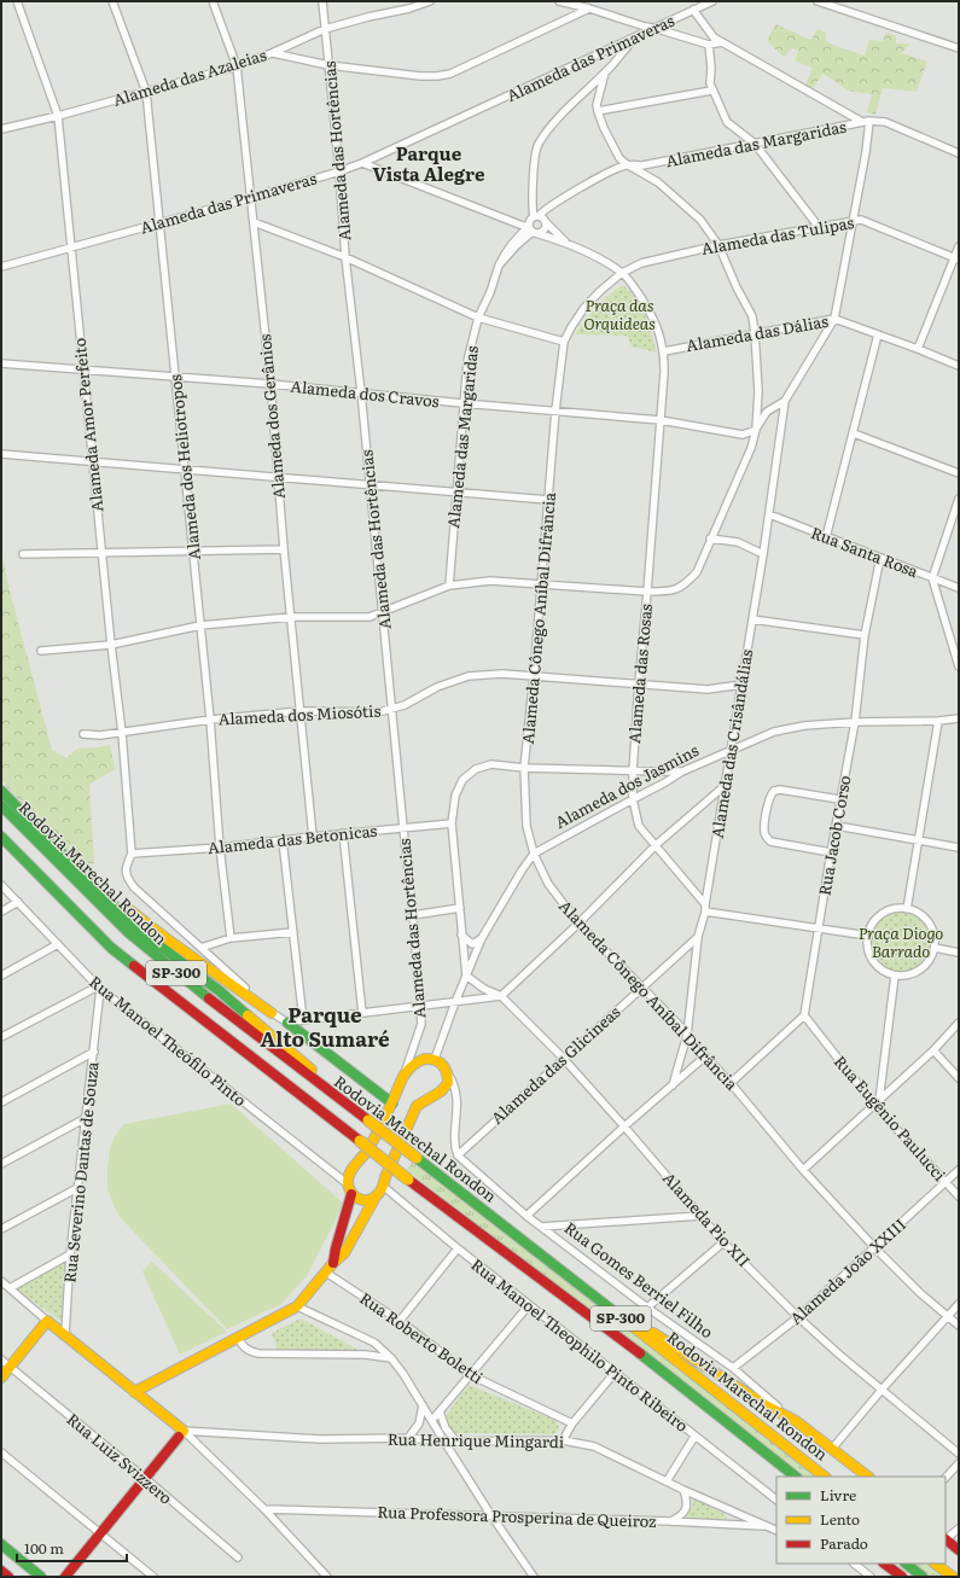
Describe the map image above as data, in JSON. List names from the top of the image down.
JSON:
{
  "streets": {
    "main road": ["Rodovia Marechal Rondon", "SP-300", "Rua Gomes Berriel Filho"],
    "street": [
      "Alameda das Primaveras",
      "Alameda das Azaleias",
      "Alameda das Margaridas",
      "Alameda das Hortências",
      "Alameda das Tulipas",
      "Alameda das Dálias",
      "Alameda dos Cravos",
      "Alameda dos Gerânios",
      "Alameda Amor Perfeito",
      "Alameda dos Heliotropos",
      "Rua Santa Rosa",
      "Alameda Cônego Aníbal Difrância",
      "Alameda das Rosas",
      "Alameda dos Miosótis",
      "Alameda das Crisândálias",
      "Alameda dos Jasmins",
      "Rua Jacob Corso",
      "Alameda das Betonicas",
      "Rua Manoel Theófilo Pinto",
      "Alameda das Glicineas",
      "Rua Eugênio Paulucci",
      "Rua Severino Dantas de Souza",
      "Alameda Pio XII",
      "Alameda João XXIII",
      "Rua Roberto Boletti",
      "Rua Manoel Theophilo Pinto Ribeiro",
      "Rua Henrique Mingardi",
      "Rua Luiz Svizzero",
      "Rua Professora Prosperina de Queiroz"
    ]
  },
  "crossings": [
    ["Alameda das Primaveras", "Alameda das Hortências"],
    ["Alameda das Primaveras", "Alameda dos Gerânios"],
    ["Alameda das Primaveras", "Alameda Amor Perfeito"],
    ["Alameda das Primaveras", "Alameda dos Heliotropos"],
    ["Alameda das Azaleias", "Alameda das Hortências"],
    ["Alameda das Azaleias", "Alameda dos Gerânios"],
    ["Alameda das Azaleias", "Alameda Amor Perfeito"],
    ["Alameda das Azaleias", "Alameda dos Heliotropos"],
    ["Alameda das Margaridas", "Alameda dos Cravos"],
    ["Alameda das Hortências", "Alameda dos Cravos"],
    ["Alameda das Hortências", "Alameda dos Miosótis"],
    ["Alameda das Hortências", "Alameda das Betonicas"],
    ["Alameda das Tulipas", "Alameda Cônego Aníbal Difrância"],
    ["Alameda das Tulipas", "Alameda das Rosas"],
    ["Alameda das Dálias", "Alameda das Rosas"],
    ["Alameda dos Cravos", "Alameda dos Gerânios"],
    ["Alameda dos Cravos", "Alameda Amor Perfeito"],
    ["Alameda dos Cravos", "Alameda dos Heliotropos"],
    ["Alameda dos Cravos", "Alameda Cônego Aníbal Difrância"],
    ["Alameda dos Cravos", "Alameda das Rosas"],
    ["Alameda dos Gerânios", "Alameda dos Miosótis"],
    ["Alameda dos Gerânios", "Alameda das Betonicas"],
    ["Alameda Amor Perfeito", "Alameda dos Miosótis"],
    ["Alameda Amor Perfeito", "Alameda das Betonicas"],
    ["Alameda dos Heliotropos", "Alameda dos Miosótis"],
    ["Alameda dos Heliotropos", "Alameda das Betonicas"],
    ["Rua Santa Rosa", "Alameda das Crisândálias"],
    ["Rua Santa Rosa", "Rua Jacob Corso"],
    ["Alameda Cônego Aníbal Difrância", "Alameda dos Miosótis"],
    ["Alameda Cônego Aníbal Difrância", "Alameda das Crisândálias"],
    ["Alameda Cônego Aníbal Difrância", "Alameda dos Jasmins"],
    ["Alameda Cônego Aníbal Difrância", "Alameda das Glicineas"],
    ["Alameda Cônego Aníbal Difrância", "Alameda João XXIII"],
    ["Alameda das Rosas", "Alameda dos Miosótis"],
    ["Alameda das Rosas", "Alameda das Crisândálias"],
    ["Alameda das Rosas", "Alameda dos Jasmins"],
    ["Alameda dos Miosótis", "Alameda das Crisândálias"],
    ["Alameda das Crisândálias", "Alameda dos Jasmins"],
    ["Alameda das Crisândálias", "Alameda das Glicineas"],
    ["Alameda dos Jasmins", "Rua Jacob Corso"],
    ["Alameda dos Jasmins", "Alameda Pio XII"],
    ["Rua Jacob Corso", "Rua Eugênio Paulucci"],
    ["Rua Manoel Theófilo Pinto", "Rua Severino Dantas de Souza"],
    ["Alameda das Glicineas", "Alameda Pio XII"],
    ["Alameda das Glicineas", "Rua Gomes Berriel Filho"],
    ["Rua Eugênio Paulucci", "Alameda João XXIII"],
    ["Alameda Pio XII", "Alameda João XXIII"],
    ["Alameda João XXIII", "Rua Gomes Berriel Filho"],
    ["Rua Henrique Mingardi", "Rua Professora Prosperina de Queiroz"]
  ],
  "districts": ["Parque Vista Alegre", "Parque Alto Sumaré"],
  "parks": ["Praça das Orquideas", "Praça Diogo Barrado"],
  "legend": ["Livre", "Lento", "Parado"],
  "scale_bar": "100 m"
}
